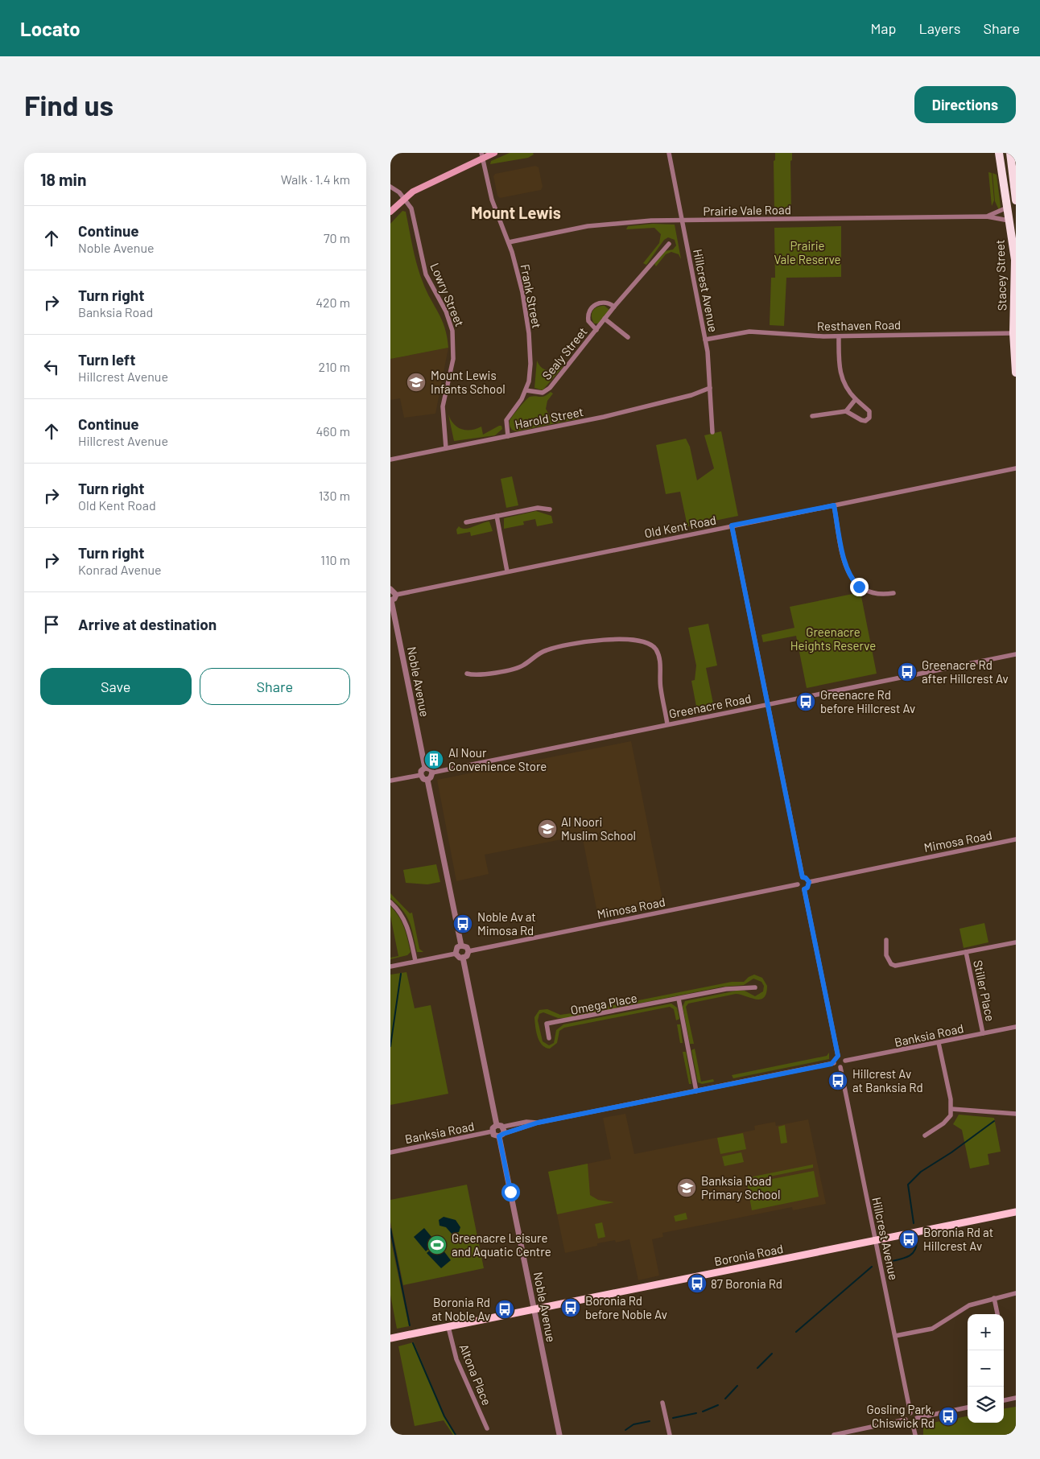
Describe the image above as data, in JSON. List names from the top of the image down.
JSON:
{
  "streets": {
    "highway": ["Stacey Street"],
    "main road": ["Boronia Road"],
    "street": [
      "Prairie Vale Road",
      "Hillcrest Avenue",
      "Lowry Street",
      "Frank Street",
      "Resthaven Road",
      "Sealy Street",
      "Harold Street",
      "Old Kent Road",
      "Noble Avenue",
      "Greenacre Road",
      "Mimosa Road",
      "Stiller Place",
      "Omega Place",
      "Banksia Road",
      "Altona Place"
    ]
  },
  "crossings": [
    ["Prairie Vale Road", "Stacey Street"],
    ["Prairie Vale Road", "Hillcrest Avenue"],
    ["Prairie Vale Road", "Frank Street"],
    ["Stacey Street", "Resthaven Road"],
    ["Hillcrest Avenue", "Resthaven Road"],
    ["Hillcrest Avenue", "Harold Street"],
    ["Hillcrest Avenue", "Banksia Road"],
    ["Hillcrest Avenue", "Boronia Road"],
    ["Lowry Street", "Harold Street"],
    ["Frank Street", "Sealy Street"],
    ["Frank Street", "Harold Street"],
    ["Noble Avenue", "Greenacre Road"],
    ["Noble Avenue", "Boronia Road"],
    ["Stiller Place", "Banksia Road"],
    ["Boronia Road", "Altona Place"]
  ],
  "districts": ["Mount Lewis"],
  "parks": ["Prairie Vale Reserve", "Greenacre Heights Reserve"],
  "places": {
    "school or university": ["Mount Lewis Infants School", "Al Noori Muslim School", "Banksia Road Primary School"],
    "bus stop": [
      "Greenacre Rd after Hillcrest Av",
      "Greenacre Rd before Hillcrest Av",
      "Noble Av at Mimosa Rd",
      "Hillcrest Av at Banksia Rd",
      "Boronia Rd at Hillcrest Av",
      "87 Boronia Rd",
      "Boronia Rd before Noble Av",
      "Boronia Rd at Noble Av",
      "Gosling Park, Chiswick Rd"
    ],
    "building": ["Al Nour Convenience Store"],
    "sports": ["Greenacre Leisure and Aquatic Centre"]
  },
  "page": {
    "header": "Locato",
    "nav": ["Map", "Layers", "Share"],
    "buttons": [
      "Directions",
      ["Save", "Share"]
    ],
    "title": "Find us",
    "heading": ["18 min", "Walk · 1.4 km"],
    "list": [
      ["Continue", "Noble Avenue", "70 m"],
      ["Turn right", "Banksia Road", "420 m"],
      ["Turn left", "Hillcrest Avenue", "210 m"],
      ["Continue", "Hillcrest Avenue", "460 m"],
      ["Turn right", "Old Kent Road", "130 m"],
      ["Turn right", "Konrad Avenue", "110 m"],
      "Arrive at destination"
    ],
    "map_buttons": ["+", "−"]
  }
}
